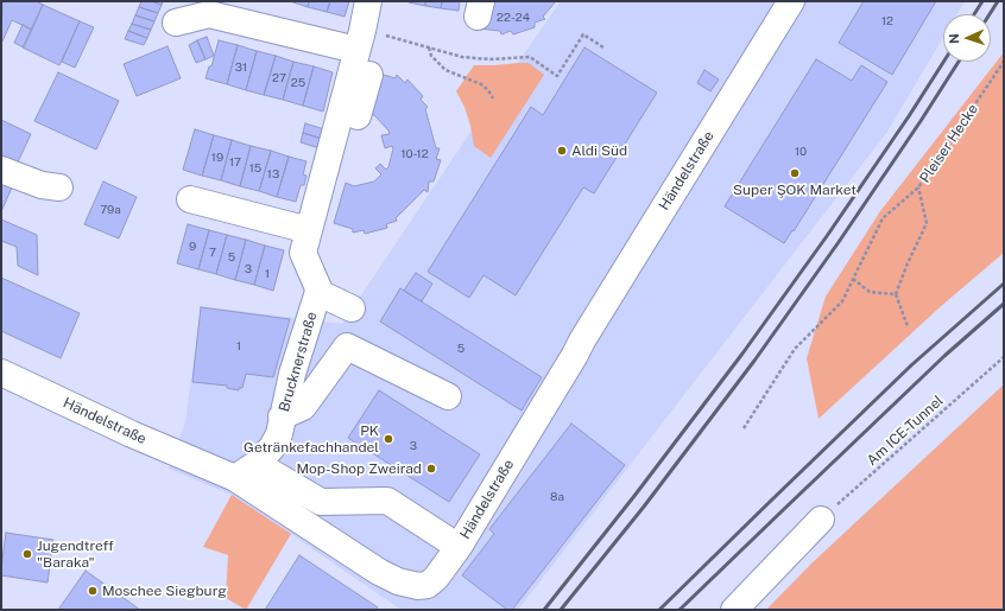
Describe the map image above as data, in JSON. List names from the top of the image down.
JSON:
{
  "streets": {
    "street": ["Händelstraße", "Brucknerstraße"],
    "path": ["Pleiser Hecke", "Am ICE-Tunnel"]
  },
  "crossings": [
    ["Händelstraße", "Brucknerstraße"]
  ],
  "places": [
    "Aldi Süd",
    "Super ŞOK Market",
    "PK Getränkefachhandel",
    "Mop-Shop Zweirad",
    "Jugendtreff \"Baraka\"",
    "Moschee Siegburg"
  ],
  "house_numbers": [
    "22-24",
    "12",
    "31",
    "27",
    "25",
    "10",
    "10-12",
    "19",
    "17",
    "15",
    "13",
    "79a",
    "9",
    "7",
    "5",
    "3",
    "1",
    "1",
    "5",
    "3",
    "8a"
  ],
  "north": "left"
}
